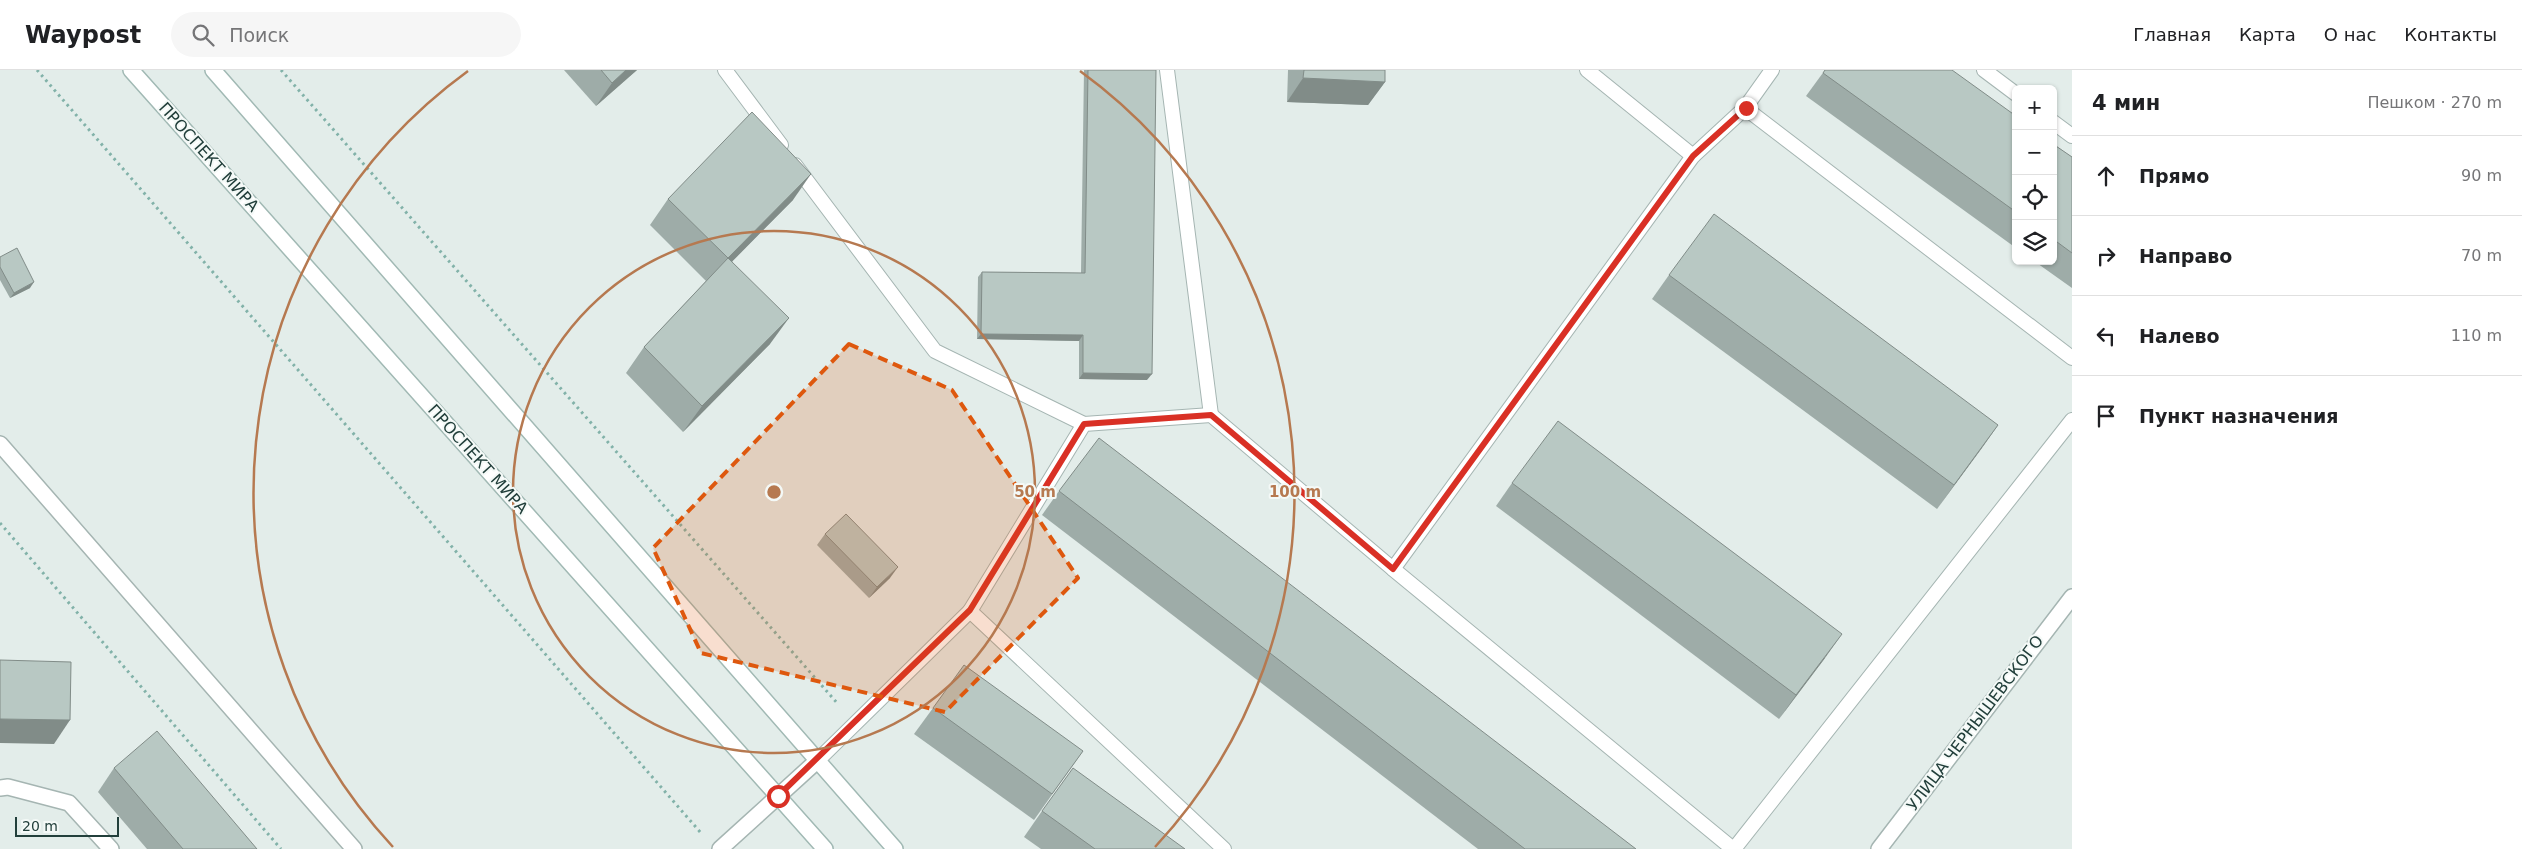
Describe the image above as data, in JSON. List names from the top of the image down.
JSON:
{
  "streets": {
    "main road": ["ПРОСПЕКТ МИРА", "УЛИЦА ЧЕРНЫШЕВСКОГО"]
  },
  "scale_bar": "20 m",
  "page": {
    "header": "Waypost",
    "search": "Поиск",
    "nav": [
      "Главная",
      "Карта",
      "О нас",
      "Контакты"
    ],
    "heading": ["4 мин", "Пешком · 270 m"],
    "map_buttons": ["+", "−"],
    "list": [
      ["Прямо", "90 m"],
      ["Направо", "70 m"],
      ["Налево", "110 m"],
      "Пункт назначения"
    ],
    "scale": "20 m"
  },
  "rings": ["50 m", "100 m"]
}
